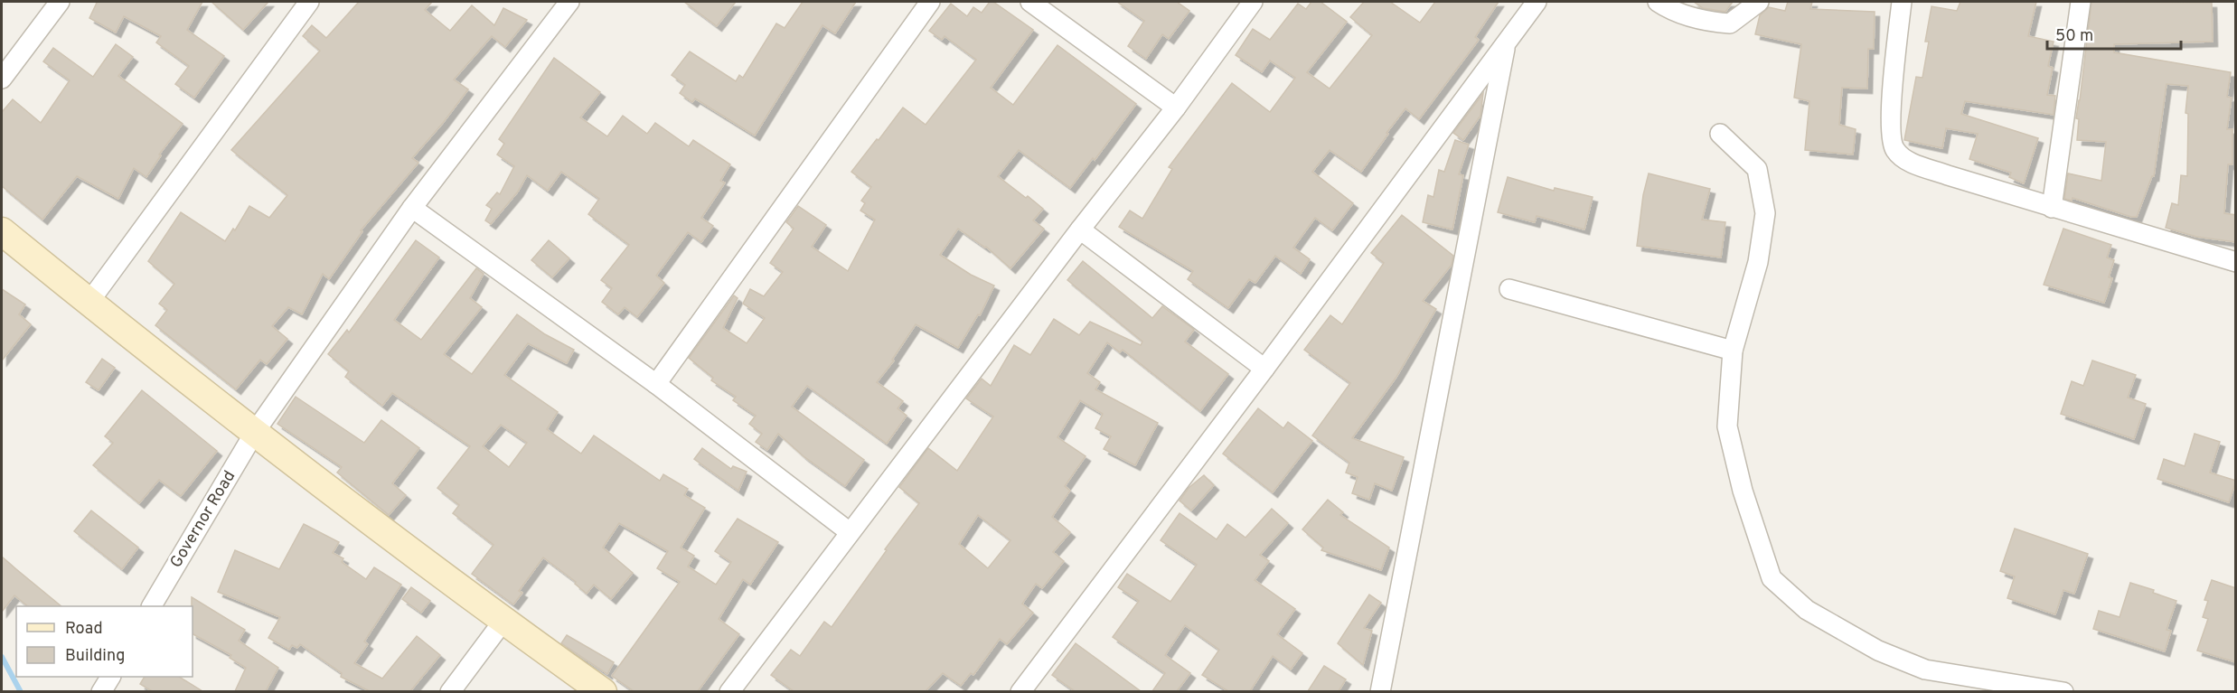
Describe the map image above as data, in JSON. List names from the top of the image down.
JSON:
{
  "streets": {
    "street": ["Governor Road"]
  },
  "legend": ["Road", "Building"],
  "scale_bar": "50 m"
}
